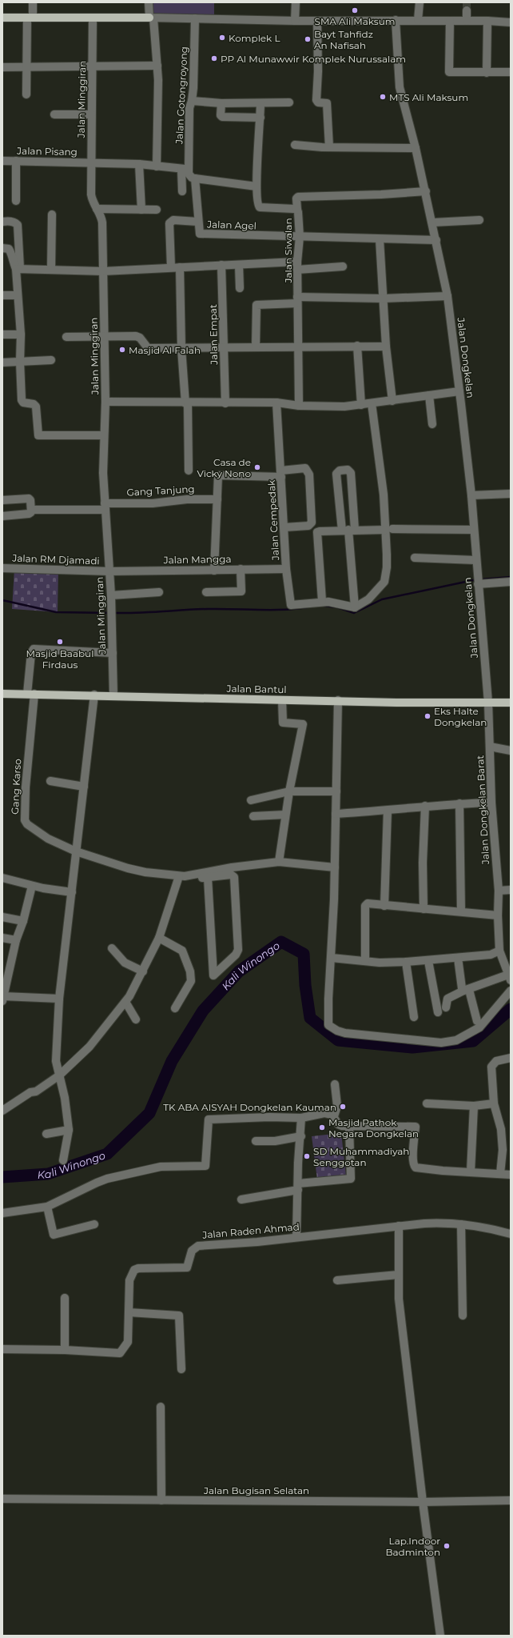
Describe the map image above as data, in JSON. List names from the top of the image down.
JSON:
{
  "streets": {
    "main road": ["Jalan Bantul"],
    "street": [
      "Jalan Gotongroyong",
      "Jalan Minggiran",
      "Jalan Pisang",
      "Jalan Agel",
      "Jalan Siwalan",
      "Jalan Empat",
      "Jalan Dongkelan",
      "Gang Tanjung",
      "Jalan Cempedak",
      "Jalan RM Djamadi",
      "Jalan Mangga",
      "Gang Karso",
      "Jalan Dongkelan Barat",
      "Jalan Raden Ahmad",
      "Jalan Bugisan Selatan"
    ]
  },
  "crossings": [
    ["Jalan Minggiran", "Jalan Pisang"],
    ["Jalan Minggiran", "Gang Tanjung"],
    ["Jalan Minggiran", "Jalan RM Djamadi"],
    ["Jalan Minggiran", "Jalan Mangga"],
    ["Jalan Minggiran", "Jalan Bantul"],
    ["Jalan Agel", "Jalan Siwalan"],
    ["Jalan Dongkelan", "Jalan Bantul"],
    ["Jalan Dongkelan", "Jalan Dongkelan Barat"],
    ["Jalan Cempedak", "Jalan Mangga"],
    ["Jalan RM Djamadi", "Jalan Mangga"],
    ["Jalan Bantul", "Gang Karso"],
    ["Jalan Bantul", "Jalan Dongkelan Barat"]
  ],
  "water": ["Kali Winongo"],
  "places": [
    "SMA Ali Maksum",
    "Komplek L",
    "Bayt Tahfidz An Nafisah",
    "PP Al Munawwir Komplek Nurussalam",
    "MTS Ali Maksum",
    "Masjid Al Falah",
    "Casa de Vicky Nono",
    "Masjid Baabul Firdaus",
    "Eks Halte Dongkelan",
    "TK ABA AISYAH Dongkelan Kauman",
    "Masjid Pathok Negara Dongkelan",
    "SD Muhammadiyah Senggotan",
    "Lap.Indoor Badminton"
  ]
}
